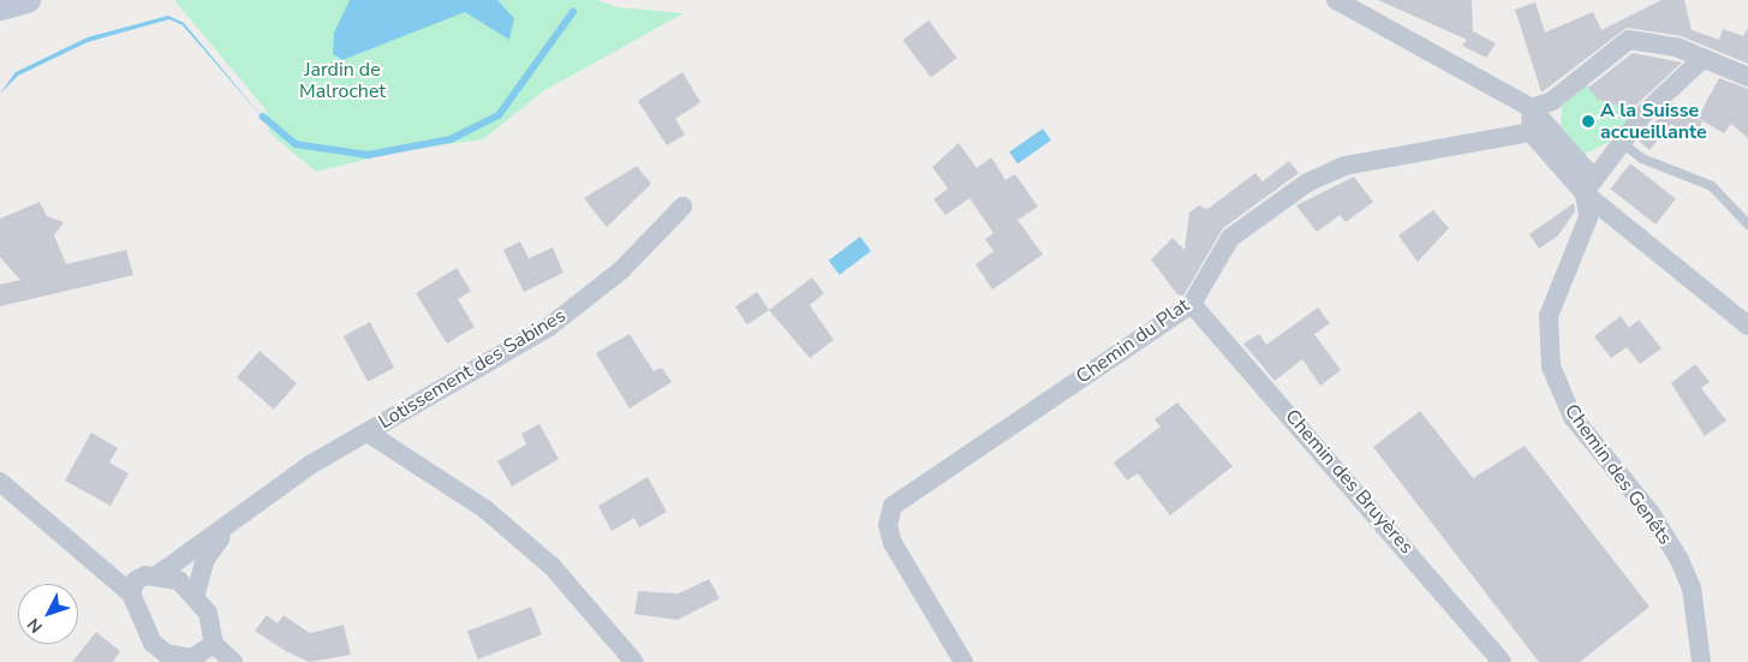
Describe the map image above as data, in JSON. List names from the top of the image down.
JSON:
{
  "streets": {
    "street": [
      "Chemin du Plat",
      "Lotissement des Sabines",
      "Chemin des Genêts",
      "Chemin des Bruyères"
    ]
  },
  "crossings": [
    ["Chemin du Plat", "Chemin des Bruyères"]
  ],
  "parks": ["Jardin de Malrochet"],
  "places": ["A la Suisse accueillante"],
  "north": "bottom left"
}
